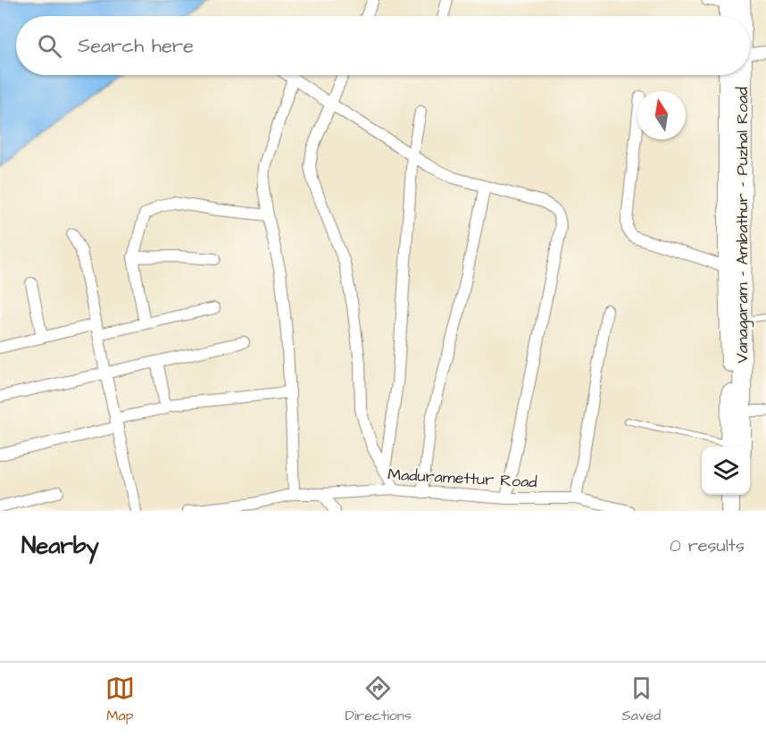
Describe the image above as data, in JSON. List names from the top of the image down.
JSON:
{
  "streets": {
    "main road": ["Vanagaram - Ambathur - Puzhal Road"],
    "street": ["Maduramettur Road"]
  },
  "north": "top",
  "page": {
    "search": "Search here",
    "heading": ["Nearby", "0 results"],
    "nav": ["Map", "Directions", "Saved"]
  }
}
